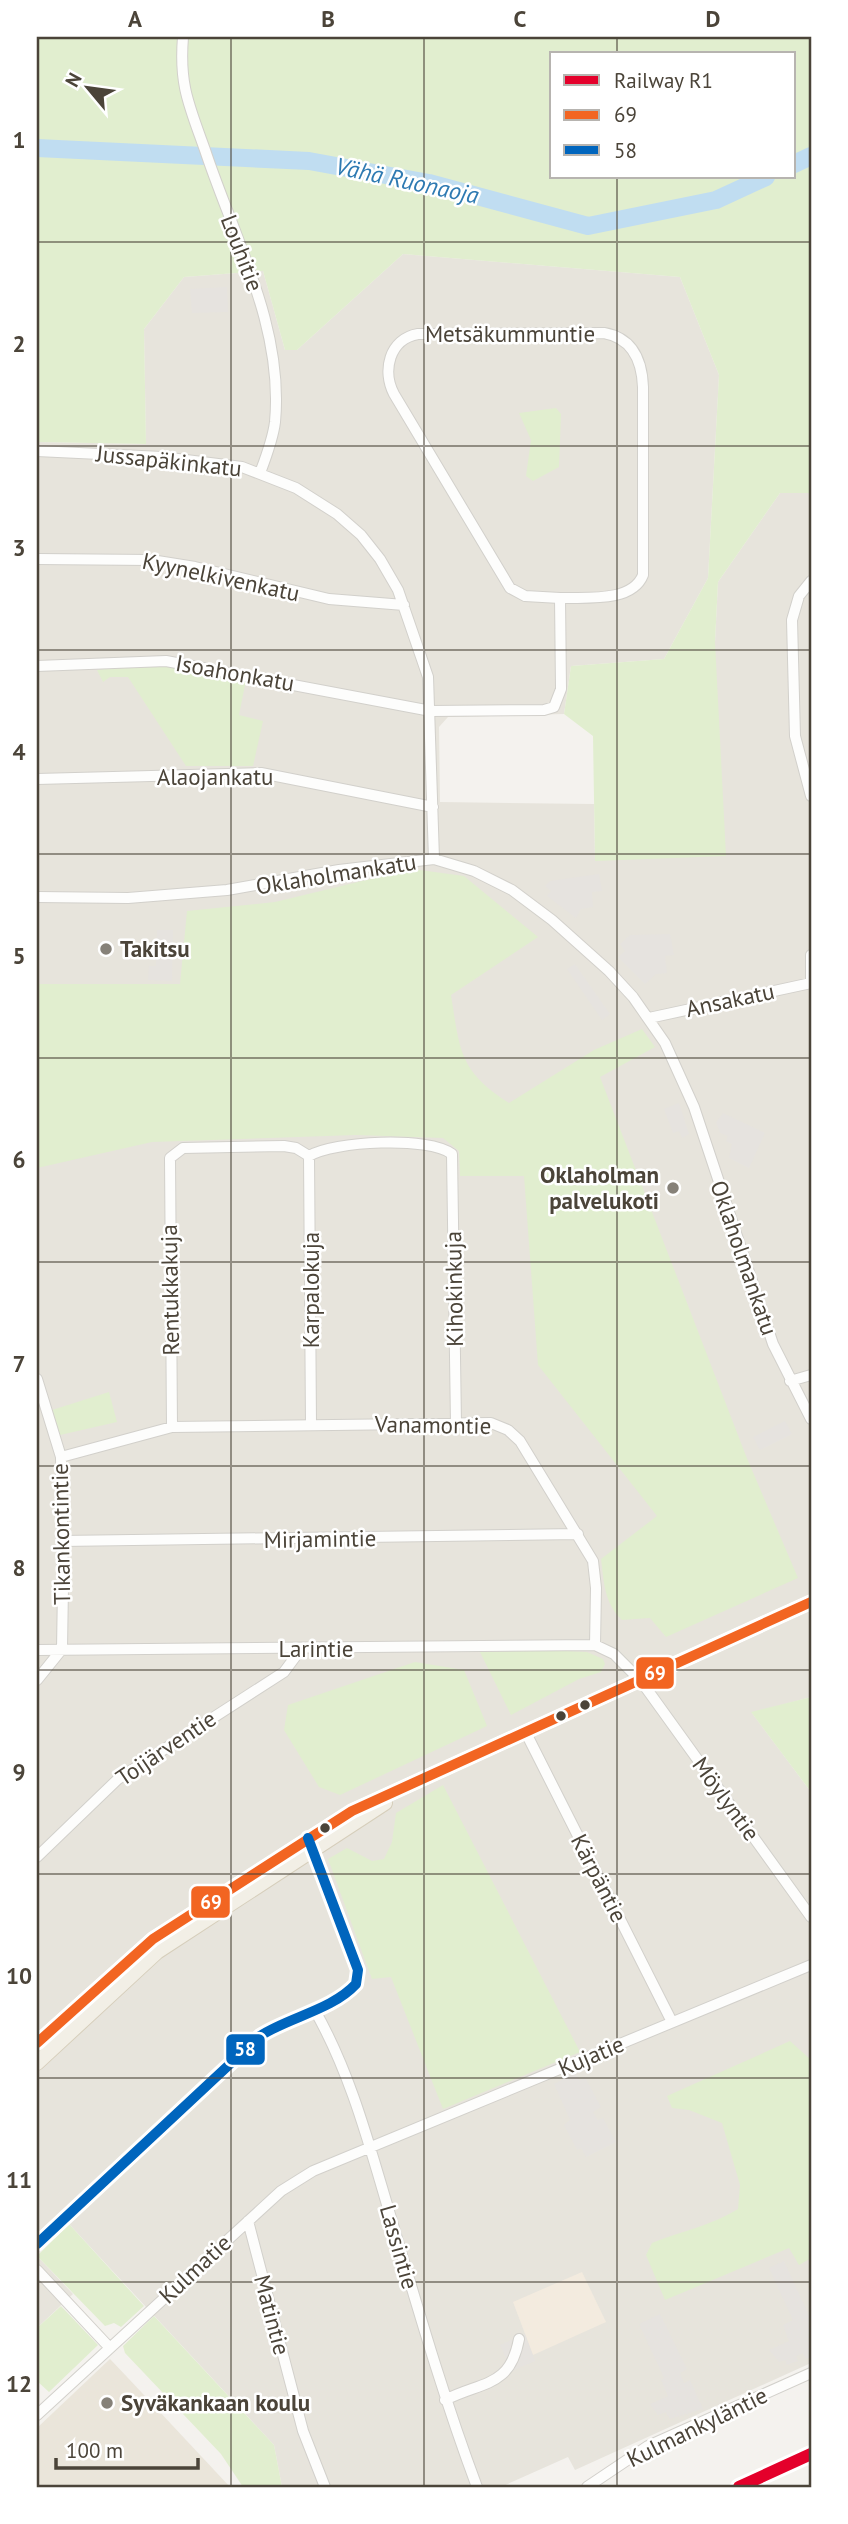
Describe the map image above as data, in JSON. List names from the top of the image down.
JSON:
{
  "streets": {
    "street": [
      "Louhitie",
      "Metsäkummuntie",
      "Jussapäkinkatu",
      "Kyynelkivenkatu",
      "Isoahonkatu",
      "Alaojankatu",
      "Oklaholmankatu",
      "Ansakatu",
      "Kihokinkuja",
      "Rentukkakuja",
      "Karpalokuja",
      "Vanamontie",
      "Tikankontintie",
      "Mirjamintie",
      "Larintie",
      "Toijärventie",
      "Möylyntie",
      "Kärpäntie",
      "Kujatie",
      "Lassintie",
      "Kulmatie",
      "Matintie",
      "Kulmankyläntie"
    ]
  },
  "crossings": [
    ["Louhitie", "Jussapäkinkatu"],
    ["Jussapäkinkatu", "Kyynelkivenkatu"],
    ["Jussapäkinkatu", "Isoahonkatu"],
    ["Jussapäkinkatu", "Alaojankatu"],
    ["Jussapäkinkatu", "Oklaholmankatu"],
    ["Oklaholmankatu", "Ansakatu"],
    ["Kihokinkuja", "Rentukkakuja"],
    ["Kihokinkuja", "Karpalokuja"],
    ["Kihokinkuja", "Vanamontie"],
    ["Rentukkakuja", "Karpalokuja"],
    ["Rentukkakuja", "Vanamontie"],
    ["Karpalokuja", "Vanamontie"],
    ["Vanamontie", "Tikankontintie"],
    ["Vanamontie", "Mirjamintie"],
    ["Vanamontie", "Larintie"],
    ["Tikankontintie", "Mirjamintie"],
    ["Tikankontintie", "Larintie"],
    ["Larintie", "Toijärventie"],
    ["Kärpäntie", "Kujatie"],
    ["Kujatie", "Lassintie"],
    ["Kujatie", "Kulmatie"],
    ["Lassintie", "Kulmatie"],
    ["Kulmatie", "Matintie"]
  ],
  "water": ["Vähä Ruonaoja"],
  "places": ["Takitsu", "Oklaholman palvelukoti", "Syväkankaan koulu"],
  "lines": ["transit line 69", "transit line 58", "rail line R1"],
  "legend": ["Railway R1", "69", "58"],
  "scale_bar": "100 m",
  "north": "top left",
  "grid": {
    "columns": [
      "A",
      "B",
      "C",
      "D"
    ],
    "rows": [
      "1",
      "2",
      "3",
      "4",
      "5",
      "6",
      "7",
      "8",
      "9",
      "10",
      "11",
      "12"
    ]
  }
}
